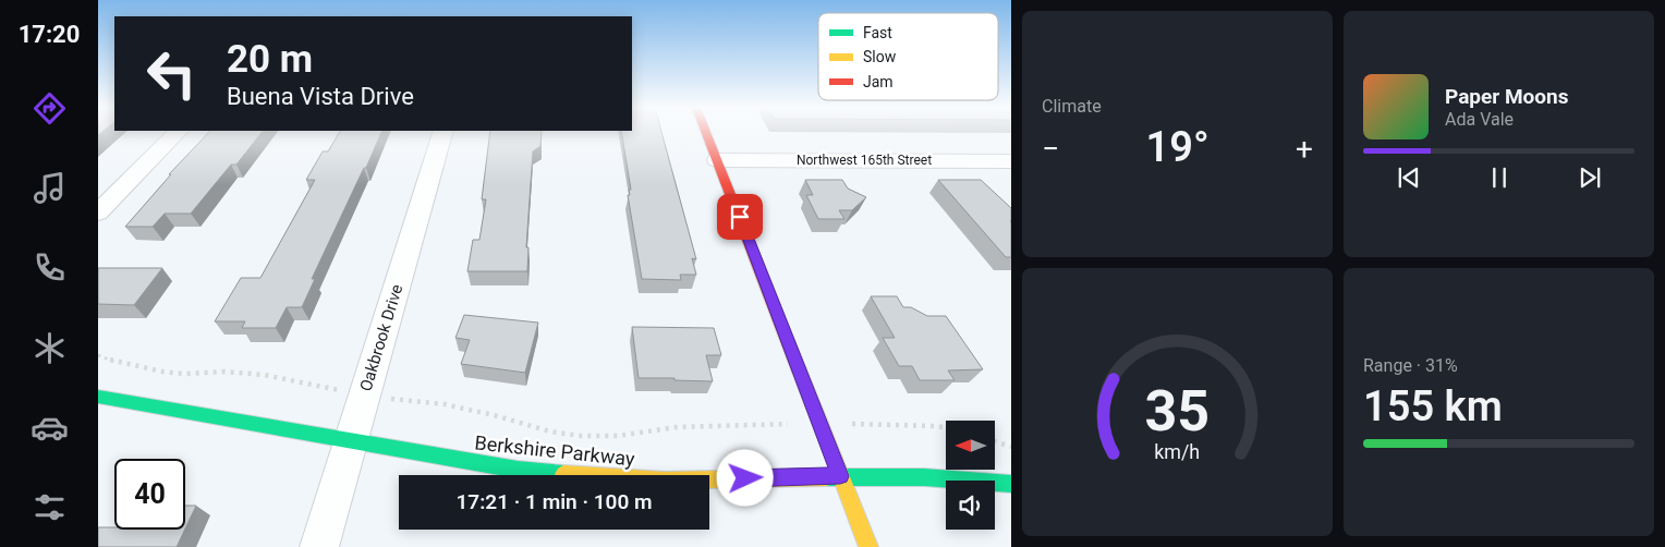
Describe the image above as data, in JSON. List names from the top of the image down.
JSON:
{
  "streets": {
    "street": ["Northwest 165th Street", "Oakbrook Drive", "Berkshire Parkway"]
  },
  "crossings": [
    ["Oakbrook Drive", "Berkshire Parkway"]
  ],
  "legend": ["Fast", "Slow", "Jam"],
  "north": "left",
  "page": {
    "tabs": "17:20",
    "tile": [
      "Climate",
      ["Range · 31%", "155 km"]
    ],
    "turn": ["20 m", "Buena Vista Drive"],
    "song": ["Paper Moons", "Ada Vale"],
    "heat": ["−", "19°", "+"],
    "limit": "40",
    "trip": "17:21 · 1 min · 100 m",
    "gauge": ["35", "km/h"]
  }
}
